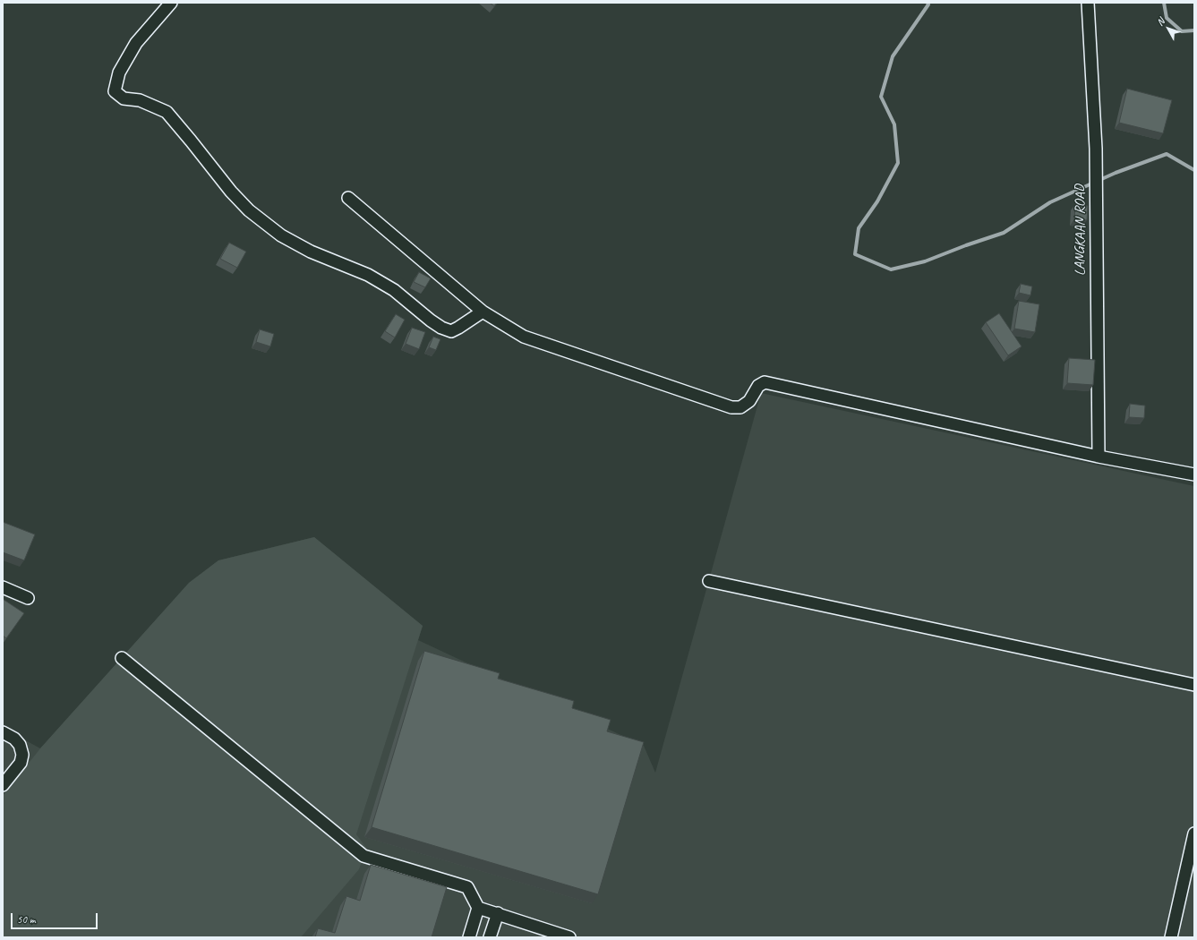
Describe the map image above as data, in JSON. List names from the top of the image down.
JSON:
{
  "streets": {
    "street": ["LANGKAAN ROAD"]
  },
  "scale_bar": "50 m",
  "north": "top left"
}
